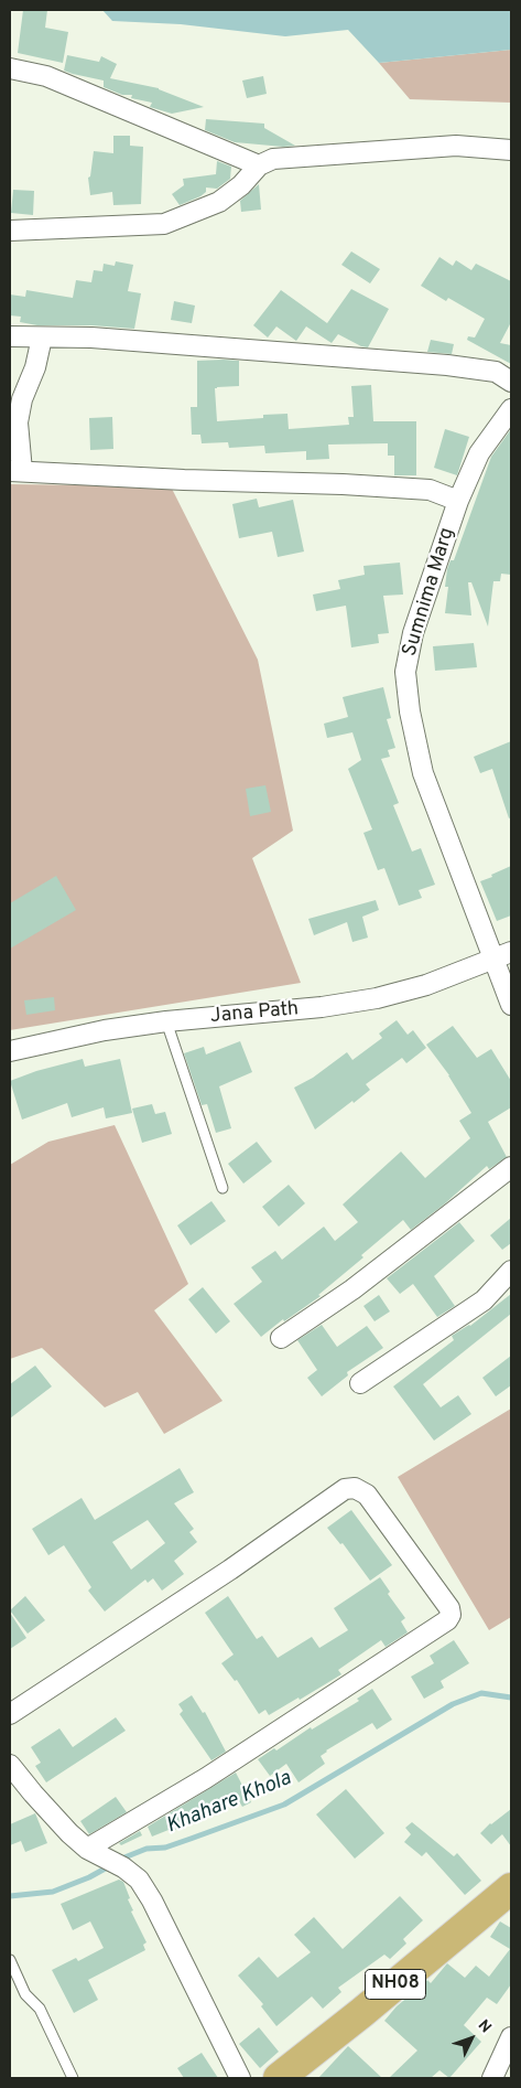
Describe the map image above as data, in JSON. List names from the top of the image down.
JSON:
{
  "streets": {
    "main road": ["NH08"],
    "street": ["Sumnima Marg", "Jana Path"]
  },
  "crossings": [
    ["Sumnima Marg", "Jana Path"]
  ],
  "water": ["Khahare Khola"],
  "north": "top right"
}
